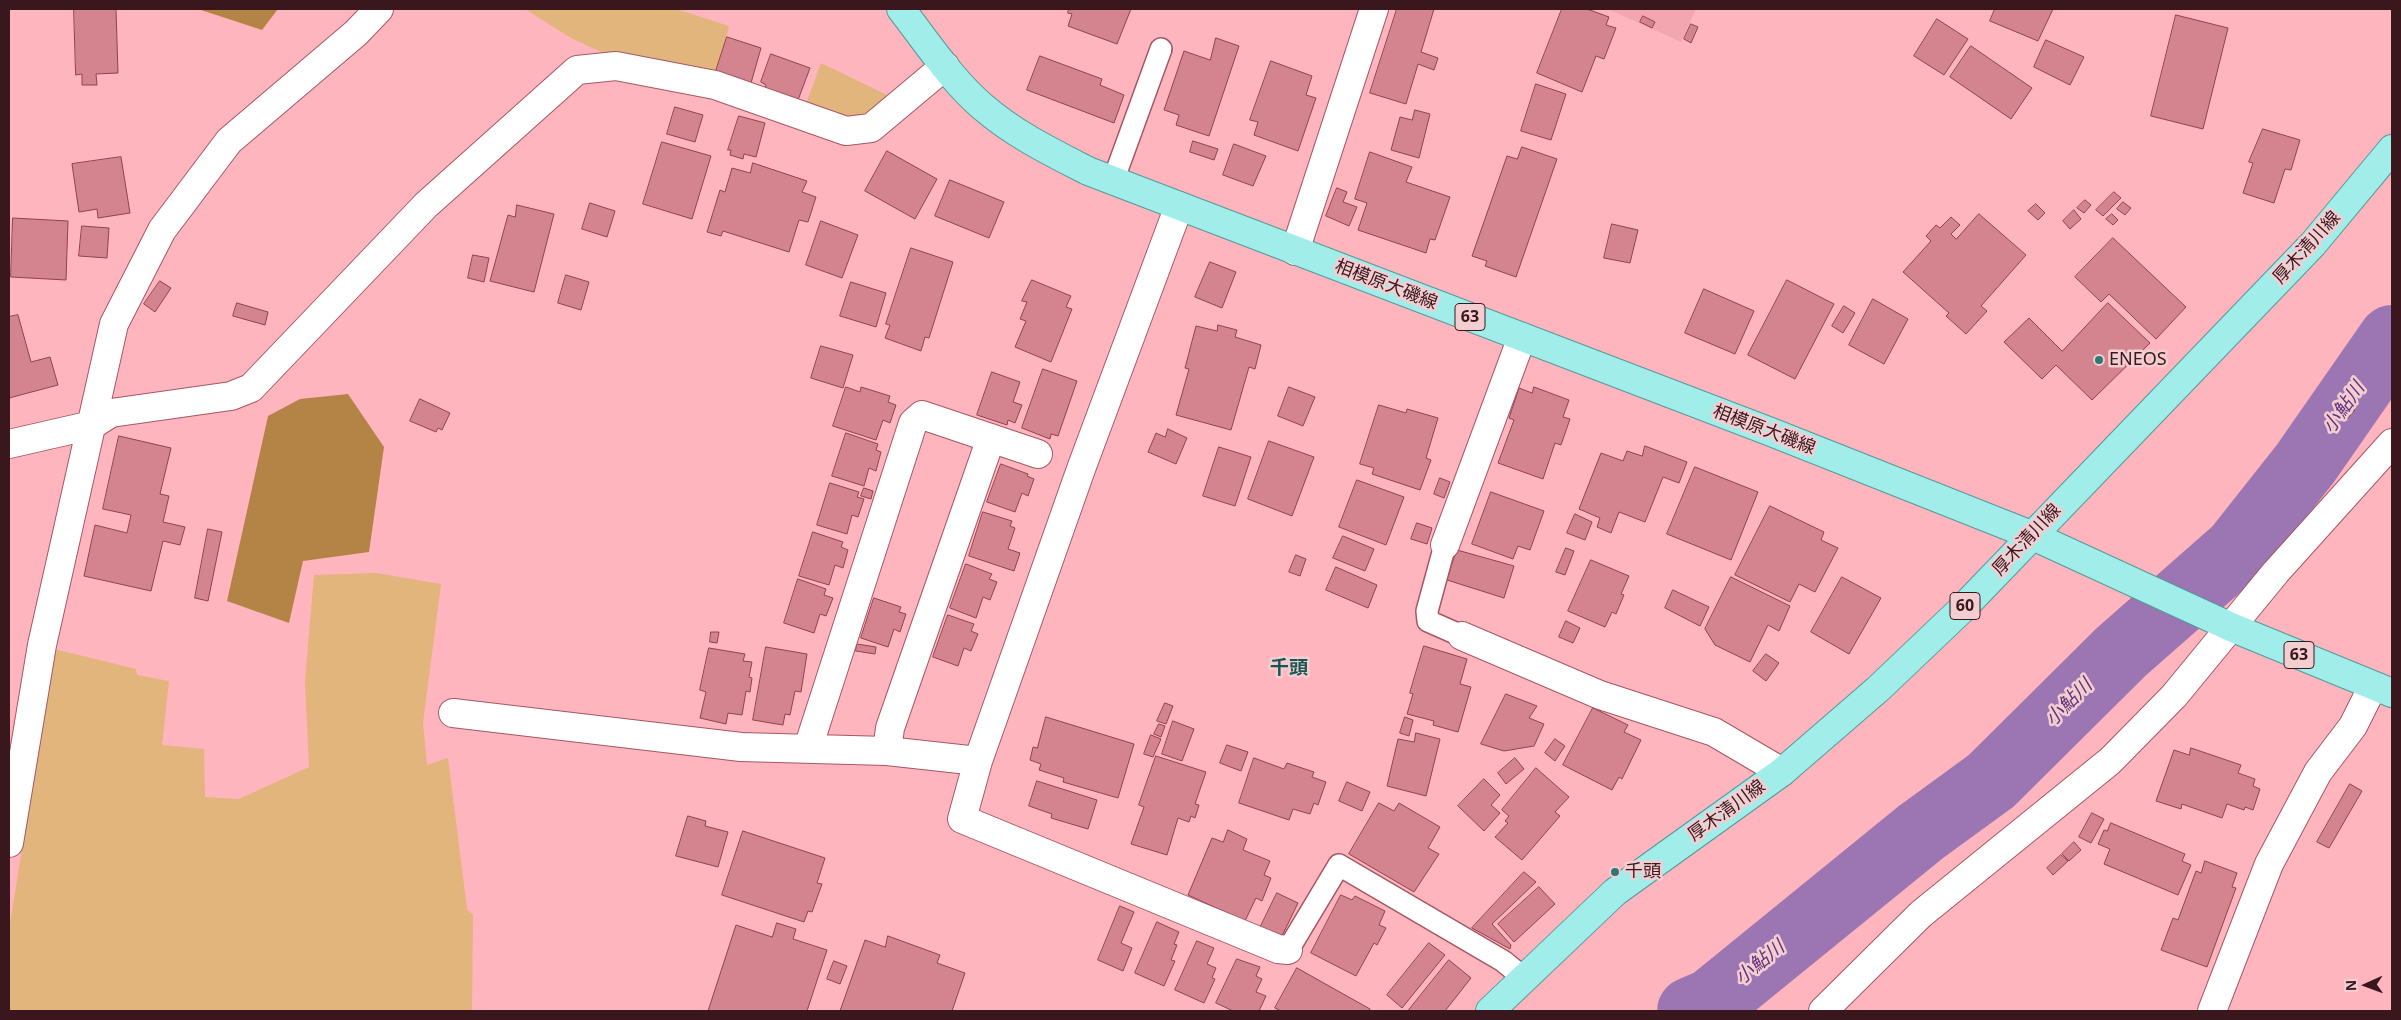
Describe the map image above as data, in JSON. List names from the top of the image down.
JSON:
{
  "streets": {
    "main road": [
      "厚木清川線",
      "相模原大磯線",
      "63",
      "60"
    ]
  },
  "crossings": [
    ["厚木清川線", "相模原大磯線"],
    ["相模原大磯線", "63"]
  ],
  "districts": ["千頭"],
  "water": ["小鮎川"],
  "places": ["ENEOS", "千頭"],
  "north": "left"
}
